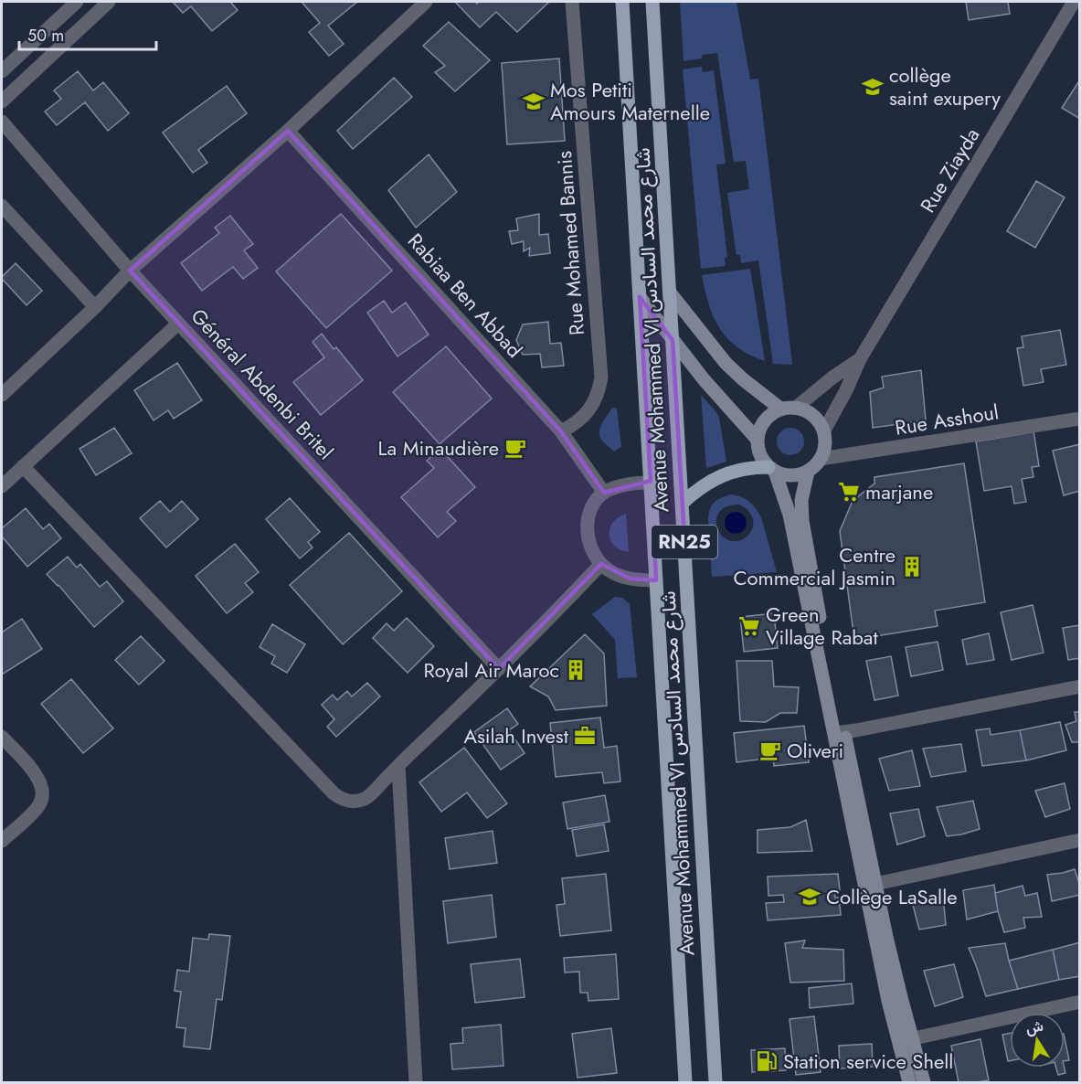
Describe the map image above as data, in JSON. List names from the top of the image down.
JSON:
{
  "streets": {
    "main road": ["Avenue Mohammed VI شارع محمد السادس", "RN25"],
    "street": [
      "Rue Ziayda",
      "Rue Mohamed Bannis",
      "Rabiaa Ben Abbad",
      "Général Abdenbi Britel",
      "Rue Asshoul"
    ]
  },
  "crossings": [
    ["Rue Ziayda", "Rue Asshoul"],
    ["Rue Mohamed Bannis", "Rabiaa Ben Abbad"]
  ],
  "places": {
    "school or university": ["collège saint exupery", "Mos Petiti Amours Maternelle", "Collège LaSalle"],
    "cafe": ["La Minaudière", "Oliveri"],
    "supermarket": ["marjane", "Green Village Rabat"],
    "building": ["Centre Commercial Jasmin", "Royal Air Maroc"],
    "office": ["Asilah Invest"],
    "fuel station": ["Station service Shell"]
  },
  "scale_bar": "50 m",
  "north": "top"
}
